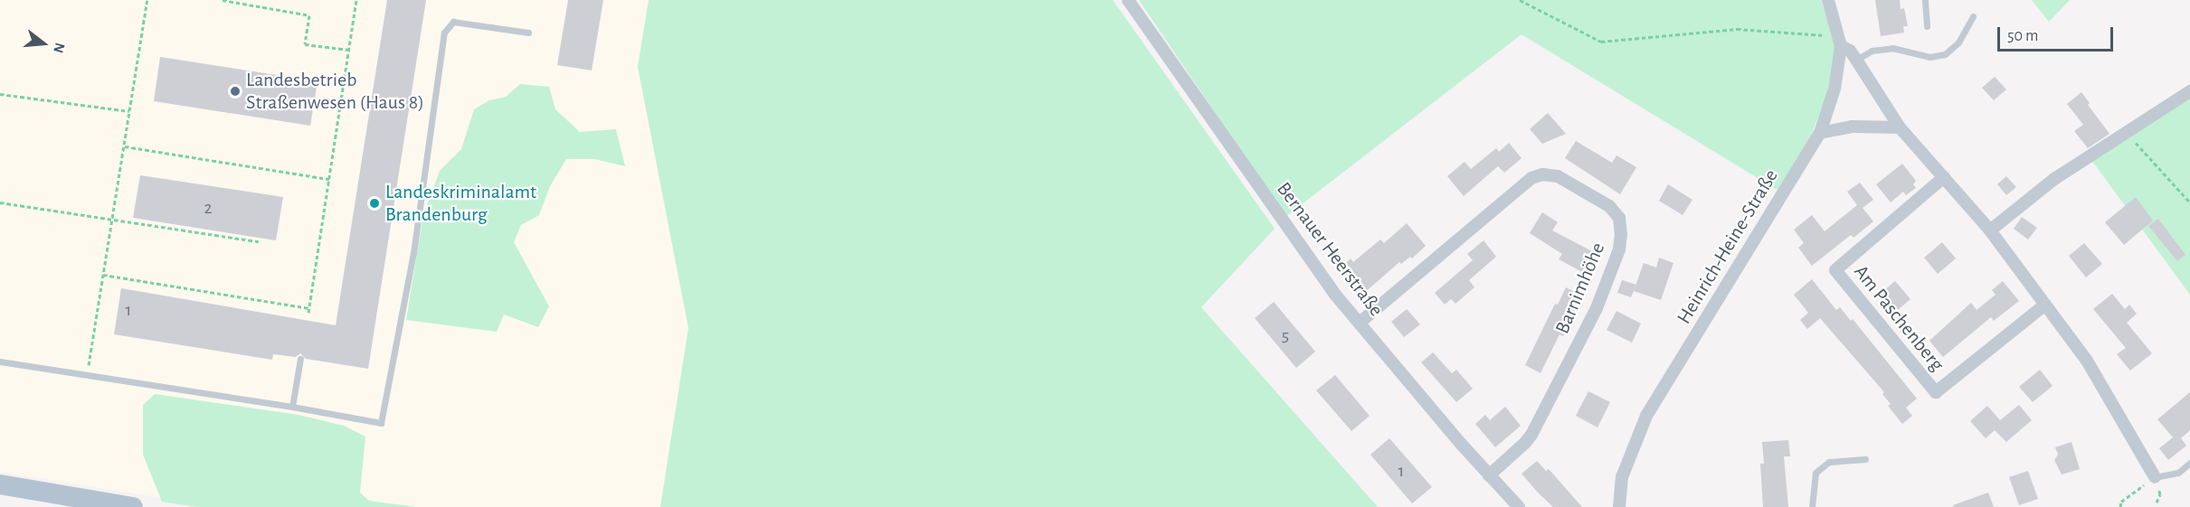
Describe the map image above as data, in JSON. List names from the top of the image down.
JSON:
{
  "streets": {
    "street": [
      "Heinrich-Heine-Straße",
      "Bernauer Heerstraße",
      "Barnimhöhe",
      "Am Paschenberg"
    ]
  },
  "crossings": [
    ["Bernauer Heerstraße", "Barnimhöhe"]
  ],
  "places": ["Landesbetrieb Straßenwesen (Haus 8)", "Landeskriminalamt Brandenburg"],
  "house_numbers": [
    "2",
    "1",
    "5",
    "1"
  ],
  "scale_bar": "50 m",
  "north": "right"
}
